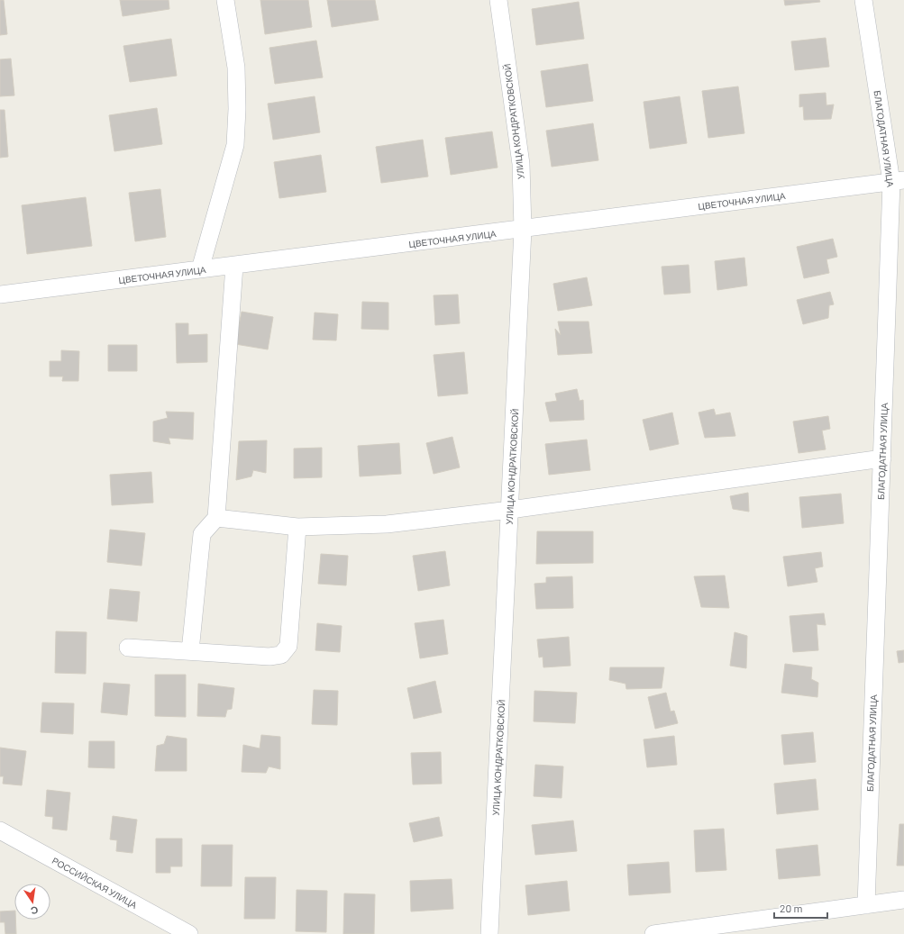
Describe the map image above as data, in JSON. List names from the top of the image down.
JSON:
{
  "streets": {
    "street": [
      "УЛИЦА КОНДРАТКОВСКОЙ",
      "БЛАГОДАТНАЯ УЛИЦА",
      "ЦВЕТОЧНАЯ УЛИЦА",
      "РОССИЙСКАЯ УЛИЦА"
    ]
  },
  "crossings": [
    ["УЛИЦА КОНДРАТКОВСКОЙ", "ЦВЕТОЧНАЯ УЛИЦА"],
    ["БЛАГОДАТНАЯ УЛИЦА", "ЦВЕТОЧНАЯ УЛИЦА"]
  ],
  "scale_bar": "20 m",
  "north": "bottom"
}
